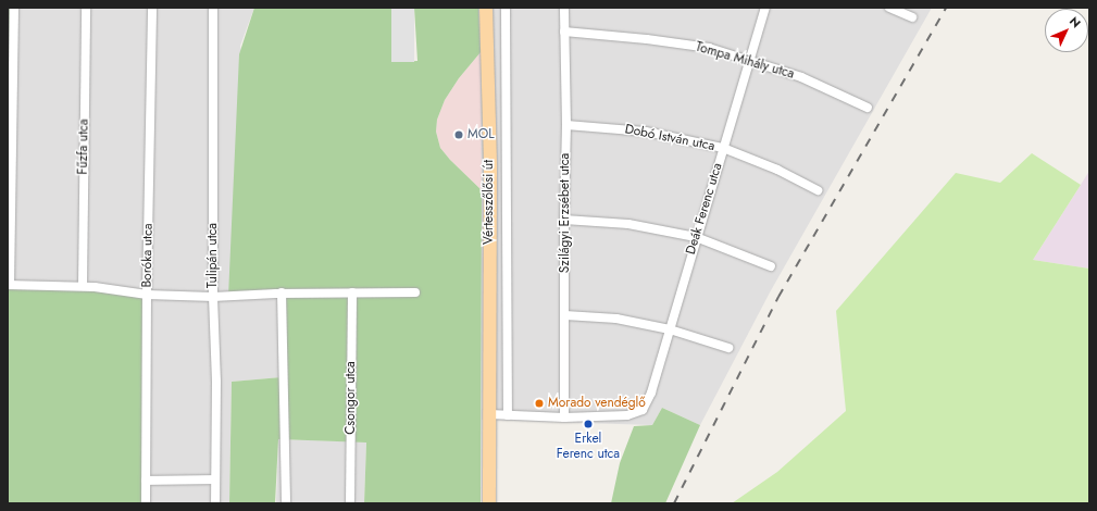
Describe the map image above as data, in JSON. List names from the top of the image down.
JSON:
{
  "streets": {
    "main road": ["Vértesszőlősi út"],
    "street": [
      "Tompa Mihály utca",
      "Dobó István utca",
      "Fűzfa utca",
      "Deák Ferenc utca",
      "Szilágyi Erzsébet utca",
      "Boróka utca",
      "Tulipán utca",
      "Csongor utca"
    ]
  },
  "crossings": [
    ["Tompa Mihály utca", "Deák Ferenc utca"],
    ["Tompa Mihály utca", "Szilágyi Erzsébet utca"],
    ["Dobó István utca", "Deák Ferenc utca"],
    ["Dobó István utca", "Szilágyi Erzsébet utca"],
    ["Deák Ferenc utca", "Szilágyi Erzsébet utca"]
  ],
  "places": ["MOL", "Morado vendéglő", "Erkel Ferenc utca"],
  "north": "top right"
}
